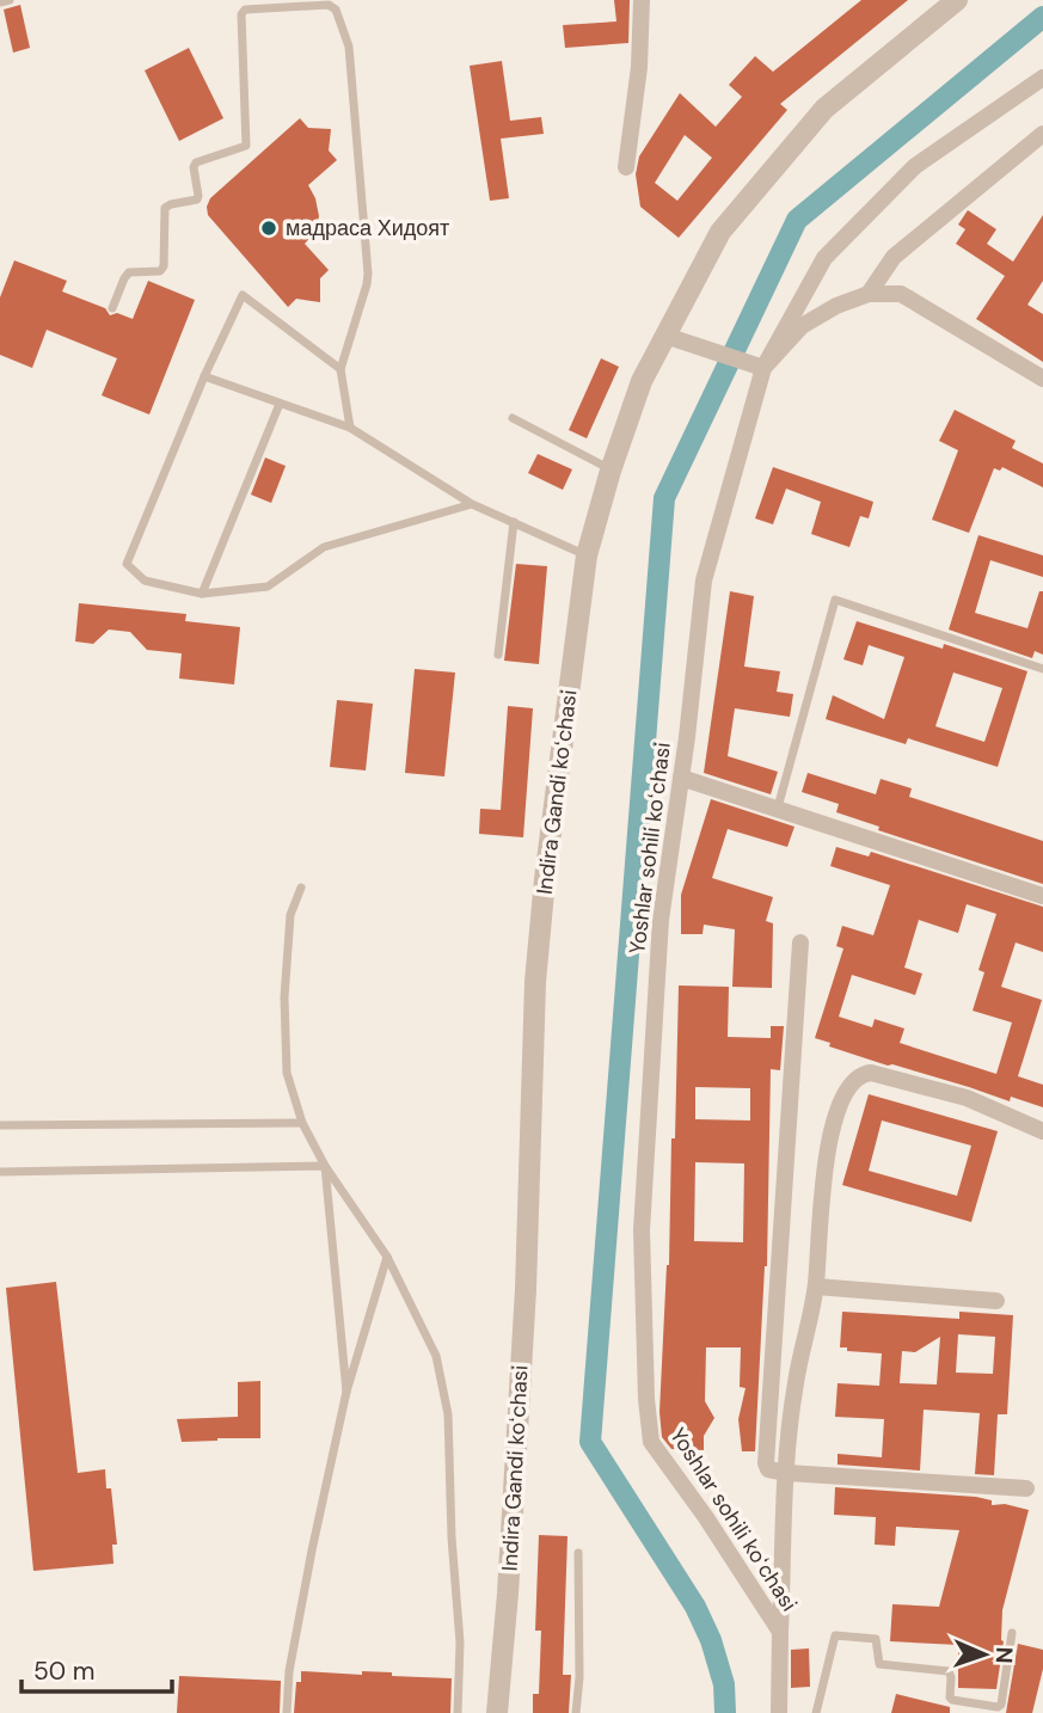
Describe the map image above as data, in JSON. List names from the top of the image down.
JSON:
{
  "streets": {
    "street": ["Indira Gandi koʻchasi", "Yoshlar sohili koʻchasi"]
  },
  "places": ["мадраса Хидоят"],
  "scale_bar": "50 m",
  "north": "right"
}
